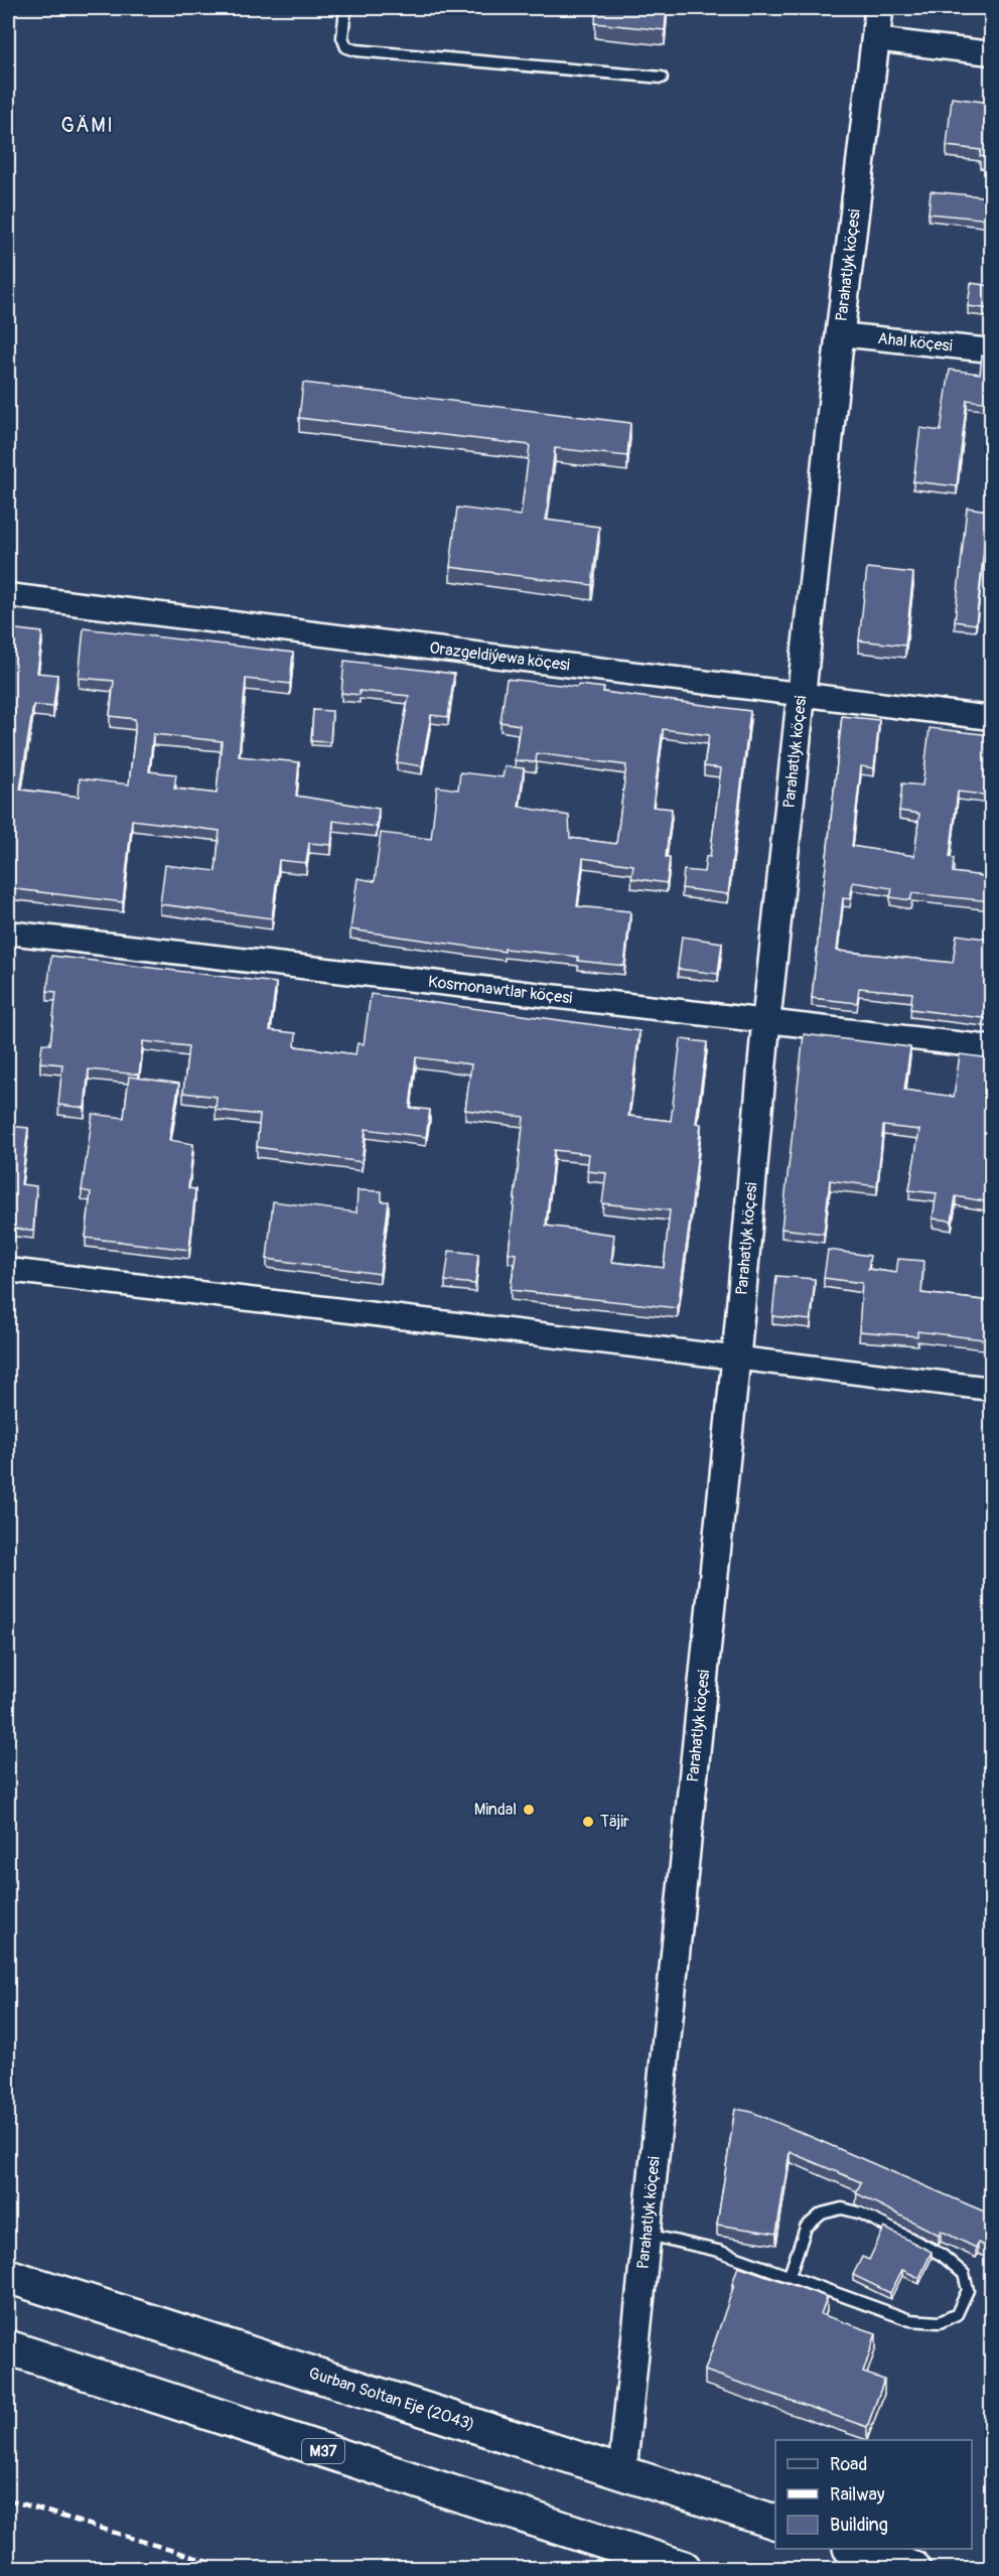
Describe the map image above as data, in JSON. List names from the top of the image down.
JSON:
{
  "streets": {
    "highway": ["Gurban Soltan Eje (2043)", "M37"],
    "street": [
      "Parahatlyk köçesi",
      "Ahal köçesi",
      "Orazgeldiýewa köçesi",
      "Kosmonawtlar köçesi"
    ]
  },
  "crossings": [
    ["Parahatlyk köçesi", "Ahal köçesi"],
    ["Parahatlyk köçesi", "Orazgeldiýewa köçesi"],
    ["Parahatlyk köçesi", "Kosmonawtlar köçesi"],
    ["Parahatlyk köçesi", "Gurban Soltan Eje (2043)"]
  ],
  "districts": ["GÄMI"],
  "places": ["Mindal", "Täjir"],
  "legend": ["Road", "Railway", "Building"]
}
